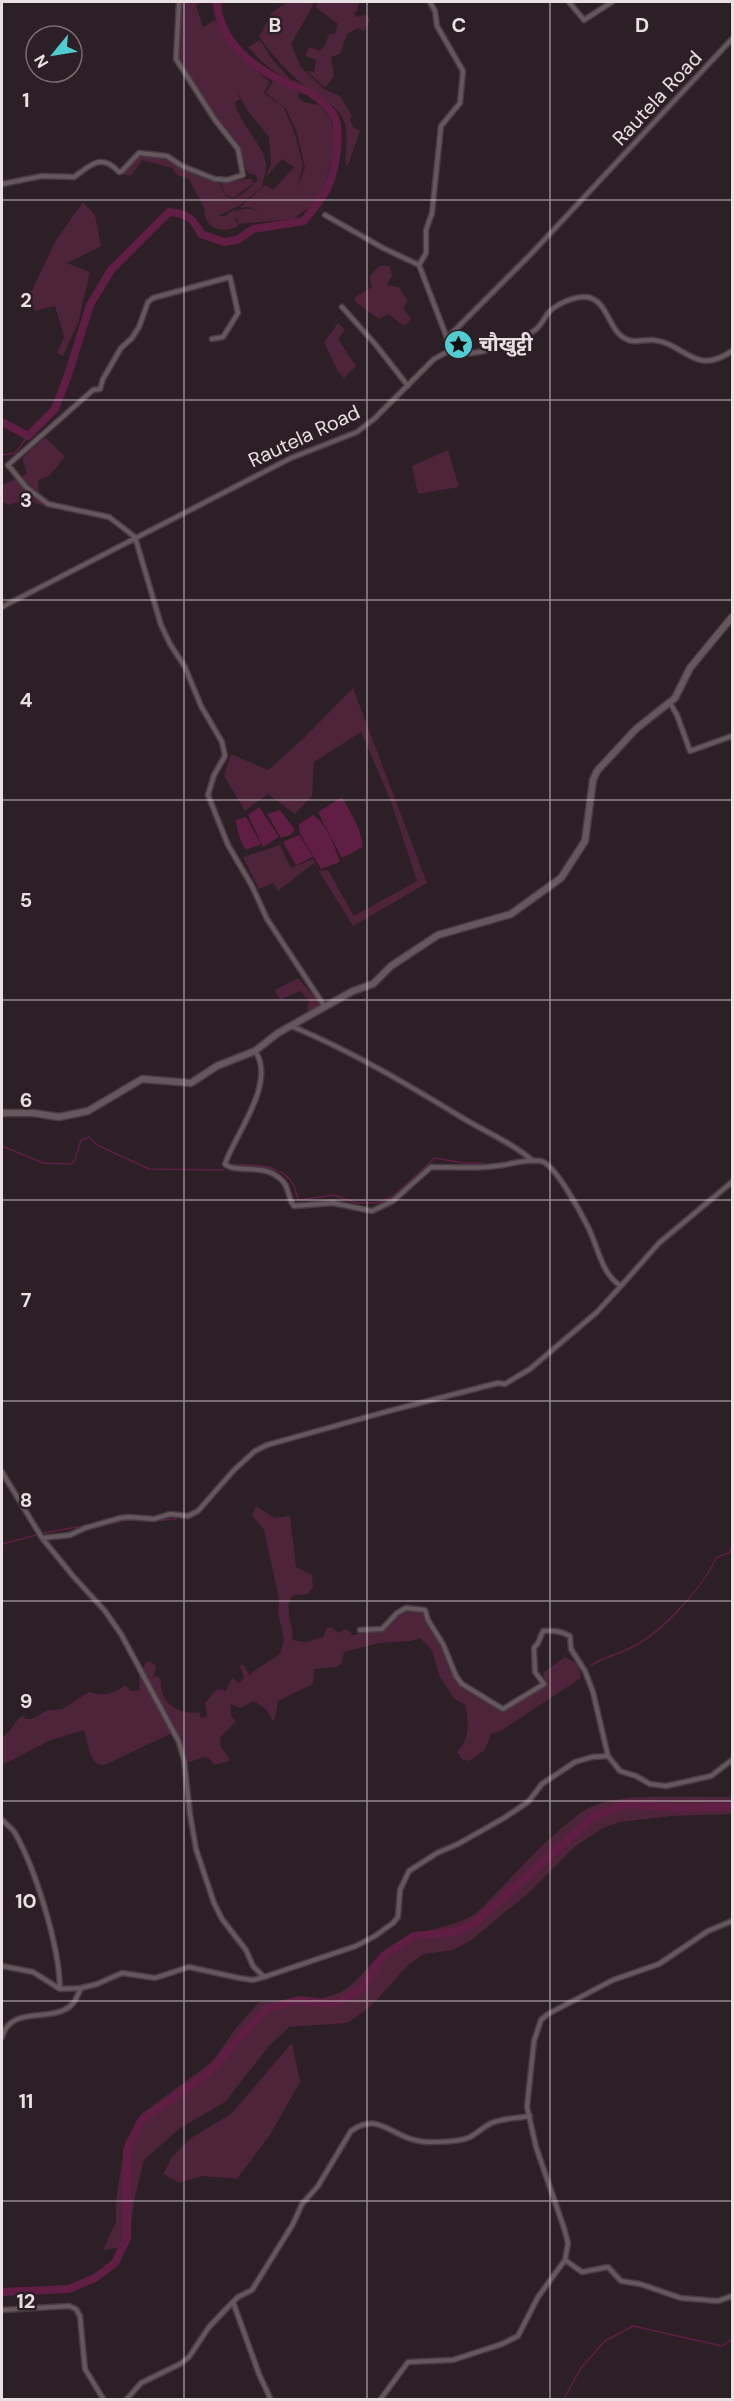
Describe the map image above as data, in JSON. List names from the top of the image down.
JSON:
{
  "streets": {
    "street": ["Rautela Road"]
  },
  "places": {
    "place": ["चौखुट्टी"]
  },
  "north": "bottom left",
  "grid": {
    "columns": ["B", "C", "D"],
    "rows": [
      "1",
      "2",
      "3",
      "4",
      "5",
      "6",
      "7",
      "8",
      "9",
      "10",
      "11",
      "12"
    ]
  }
}
